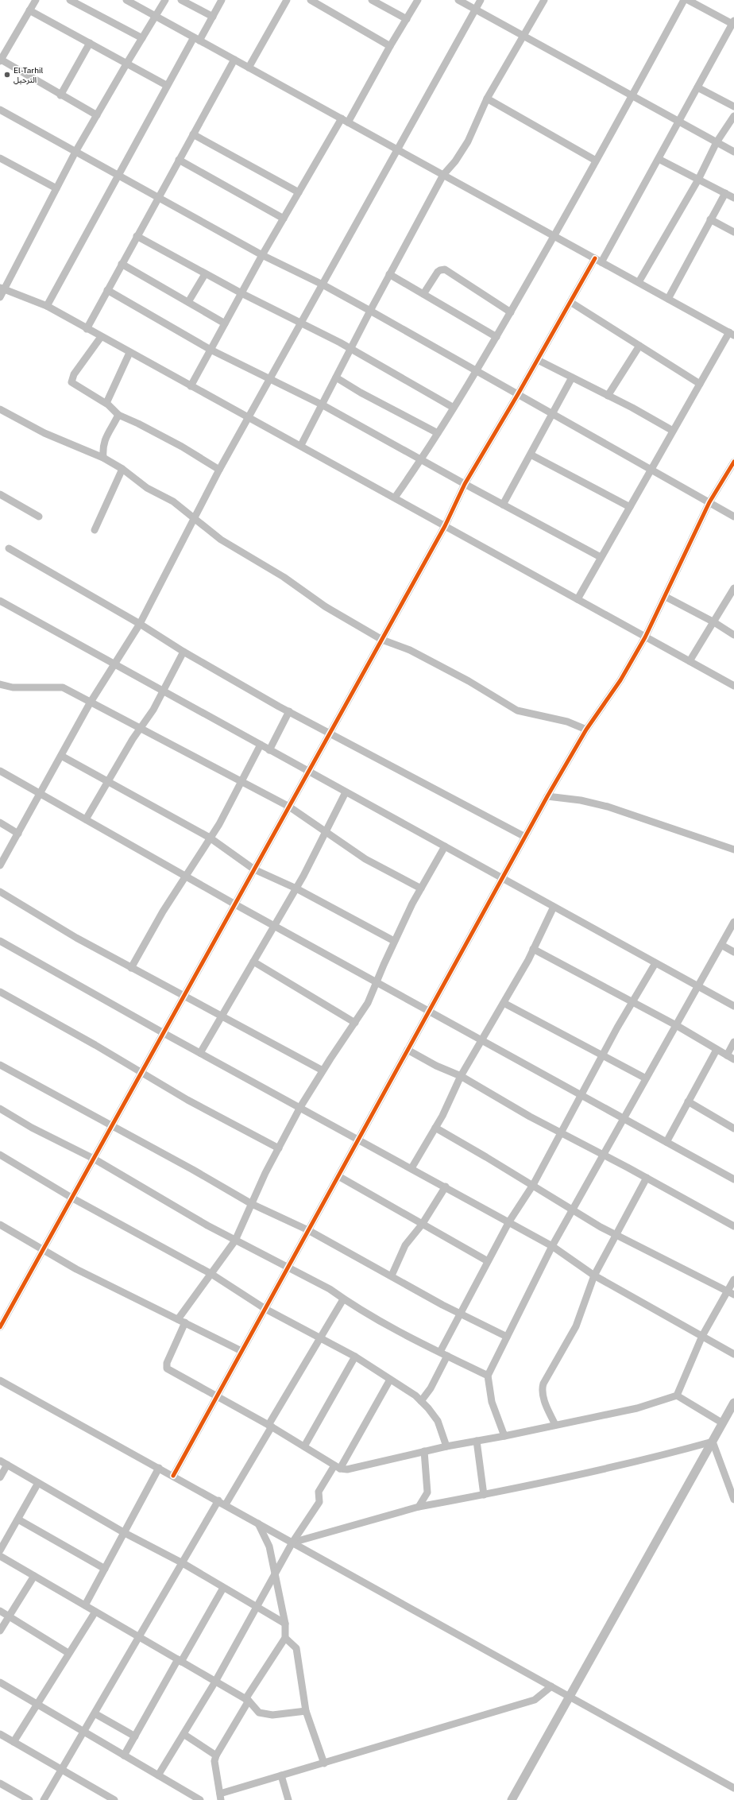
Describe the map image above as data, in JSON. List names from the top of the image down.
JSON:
{
  "places": ["El-Tarhil الترحيل"]
}
